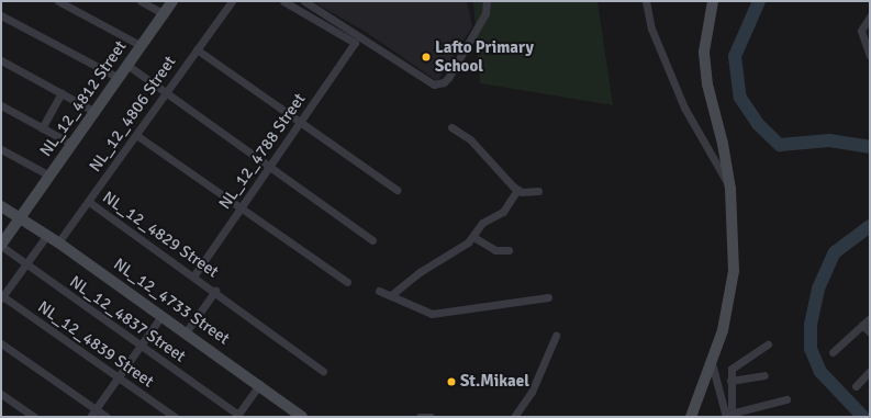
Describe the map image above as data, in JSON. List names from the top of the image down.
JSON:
{
  "streets": {
    "street": [
      "NL_12_4812 Street",
      "NL_12_4806 Street",
      "NL_12_4788 Street",
      "NL_12_4829 Street",
      "NL_12_4733 Street",
      "NL_12_4837 Street",
      "NL_12_4839 Street"
    ]
  },
  "crossings": [
    ["NL_12_4812 Street", "NL_12_4733 Street"],
    ["NL_12_4812 Street", "NL_12_4837 Street"],
    ["NL_12_4806 Street", "NL_12_4829 Street"],
    ["NL_12_4806 Street", "NL_12_4733 Street"],
    ["NL_12_4788 Street", "NL_12_4829 Street"],
    ["NL_12_4829 Street", "NL_12_4733 Street"]
  ],
  "places": ["Lafto Primary School", "St.Mikael"]
}
